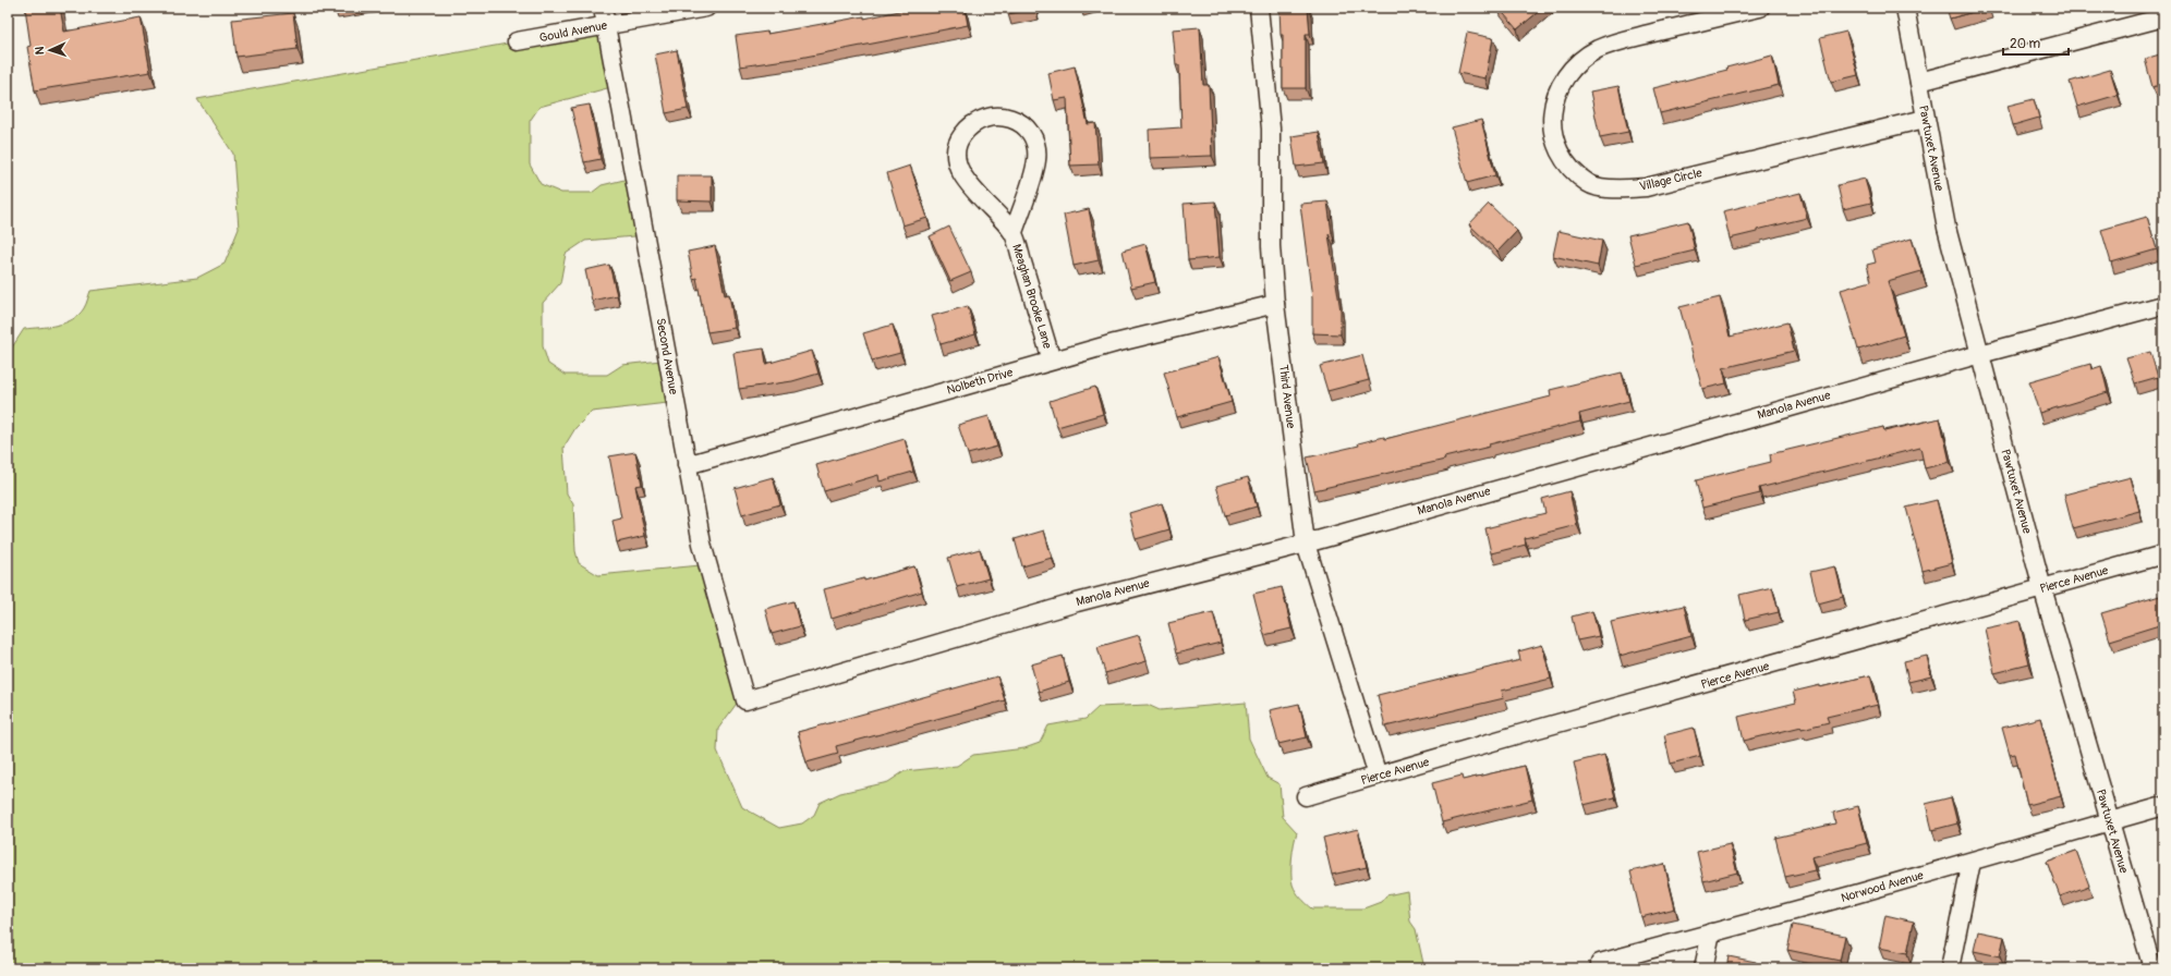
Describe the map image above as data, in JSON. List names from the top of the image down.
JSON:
{
  "streets": {
    "street": [
      "Gould Avenue",
      "Pawtuxet Avenue",
      "Village Circle",
      "Meaghan Brooke Lane",
      "Second Avenue",
      "Nolbeth Drive",
      "Third Avenue",
      "Manola Avenue",
      "Pierce Avenue",
      "Norwood Avenue"
    ]
  },
  "crossings": [
    ["Gould Avenue", "Second Avenue"],
    ["Pawtuxet Avenue", "Village Circle"],
    ["Pawtuxet Avenue", "Manola Avenue"],
    ["Pawtuxet Avenue", "Pierce Avenue"],
    ["Pawtuxet Avenue", "Norwood Avenue"],
    ["Meaghan Brooke Lane", "Nolbeth Drive"],
    ["Second Avenue", "Nolbeth Drive"],
    ["Second Avenue", "Manola Avenue"],
    ["Nolbeth Drive", "Third Avenue"],
    ["Third Avenue", "Manola Avenue"],
    ["Third Avenue", "Pierce Avenue"]
  ],
  "scale_bar": "20 m",
  "north": "left"
}
